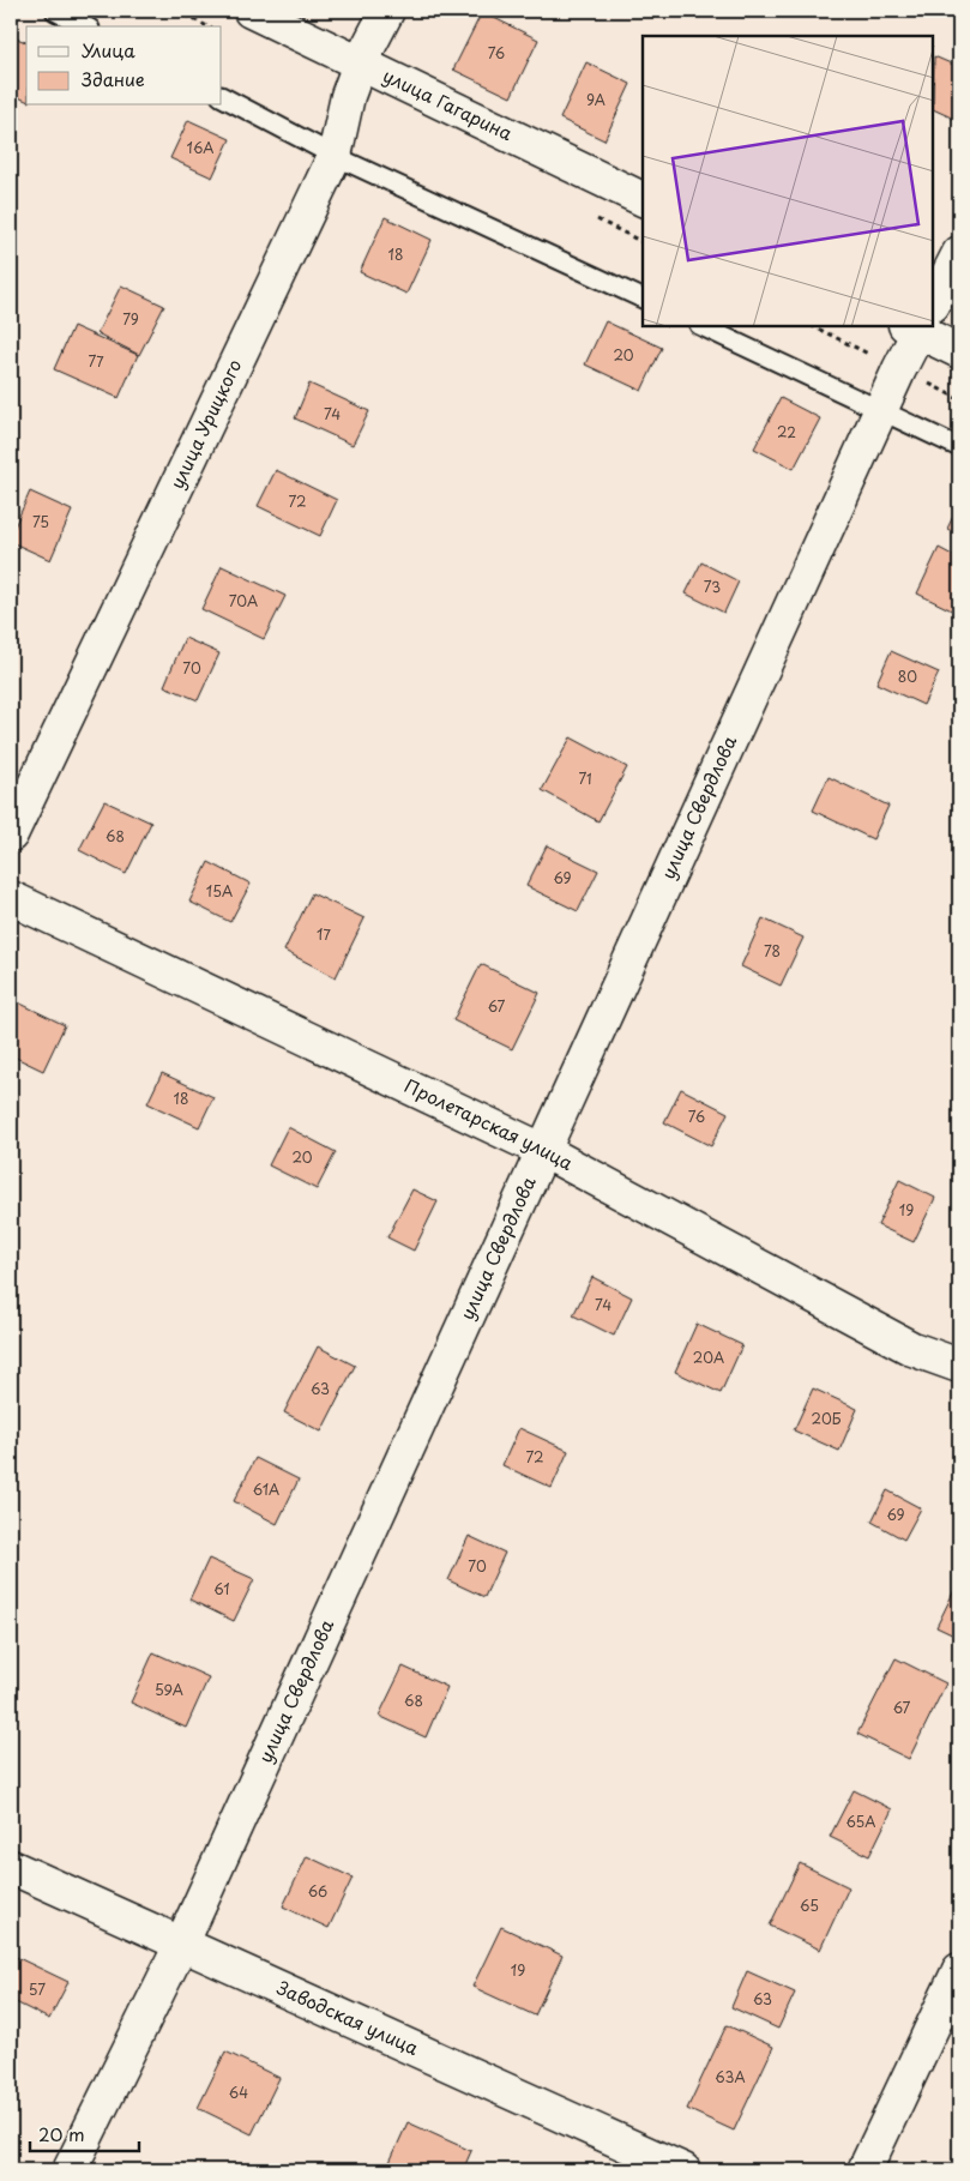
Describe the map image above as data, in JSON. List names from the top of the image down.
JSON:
{
  "streets": {
    "street": [
      "улица Гагарина",
      "улица Урицкого",
      "улица Свердлова",
      "Пролетарская улица",
      "Заводская улица"
    ]
  },
  "crossings": [
    ["улица Гагарина", "улица Урицкого"],
    ["улица Свердлова", "Пролетарская улица"],
    ["улица Свердлова", "Заводская улица"]
  ],
  "house_numbers": [
    "76",
    "9А",
    "16А",
    "18",
    "79",
    "20",
    "77",
    "74",
    "22",
    "72",
    "75",
    "73",
    "70А",
    "70",
    "80",
    "71",
    "68",
    "69",
    "15А",
    "17",
    "78",
    "67",
    "18",
    "76",
    "20",
    "19",
    "74",
    "20А",
    "63",
    "20Б",
    "72",
    "61А",
    "69",
    "70",
    "61",
    "59А",
    "68",
    "67",
    "65А",
    "66",
    "65",
    "19",
    "57",
    "63",
    "63А",
    "64"
  ],
  "legend": ["Улица", "Здание"],
  "scale_bar": "20 m"
}
